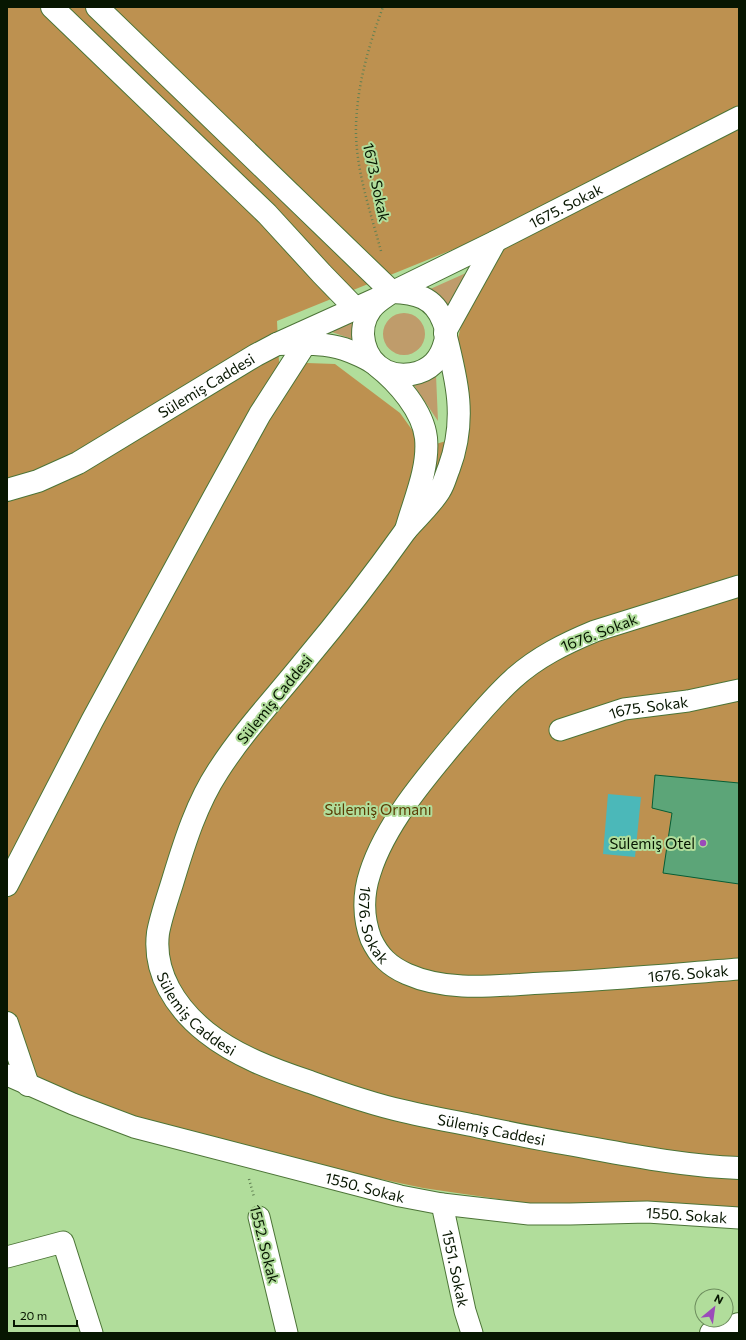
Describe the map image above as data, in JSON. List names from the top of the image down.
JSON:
{
  "streets": {
    "street": [
      "1675. Sokak",
      "Sülemiş Caddesi",
      "1676. Sokak",
      "1550. Sokak",
      "1552. Sokak",
      "1551. Sokak"
    ],
    "path": ["1673. Sokak"]
  },
  "crossings": [
    ["1675. Sokak", "Sülemiş Caddesi"],
    ["1550. Sokak", "1552. Sokak"],
    ["1550. Sokak", "1551. Sokak"]
  ],
  "parks": ["Sülemiş Ormanı"],
  "places": ["Sülemiş Otel"],
  "scale_bar": "20 m",
  "north": "top right"
}
